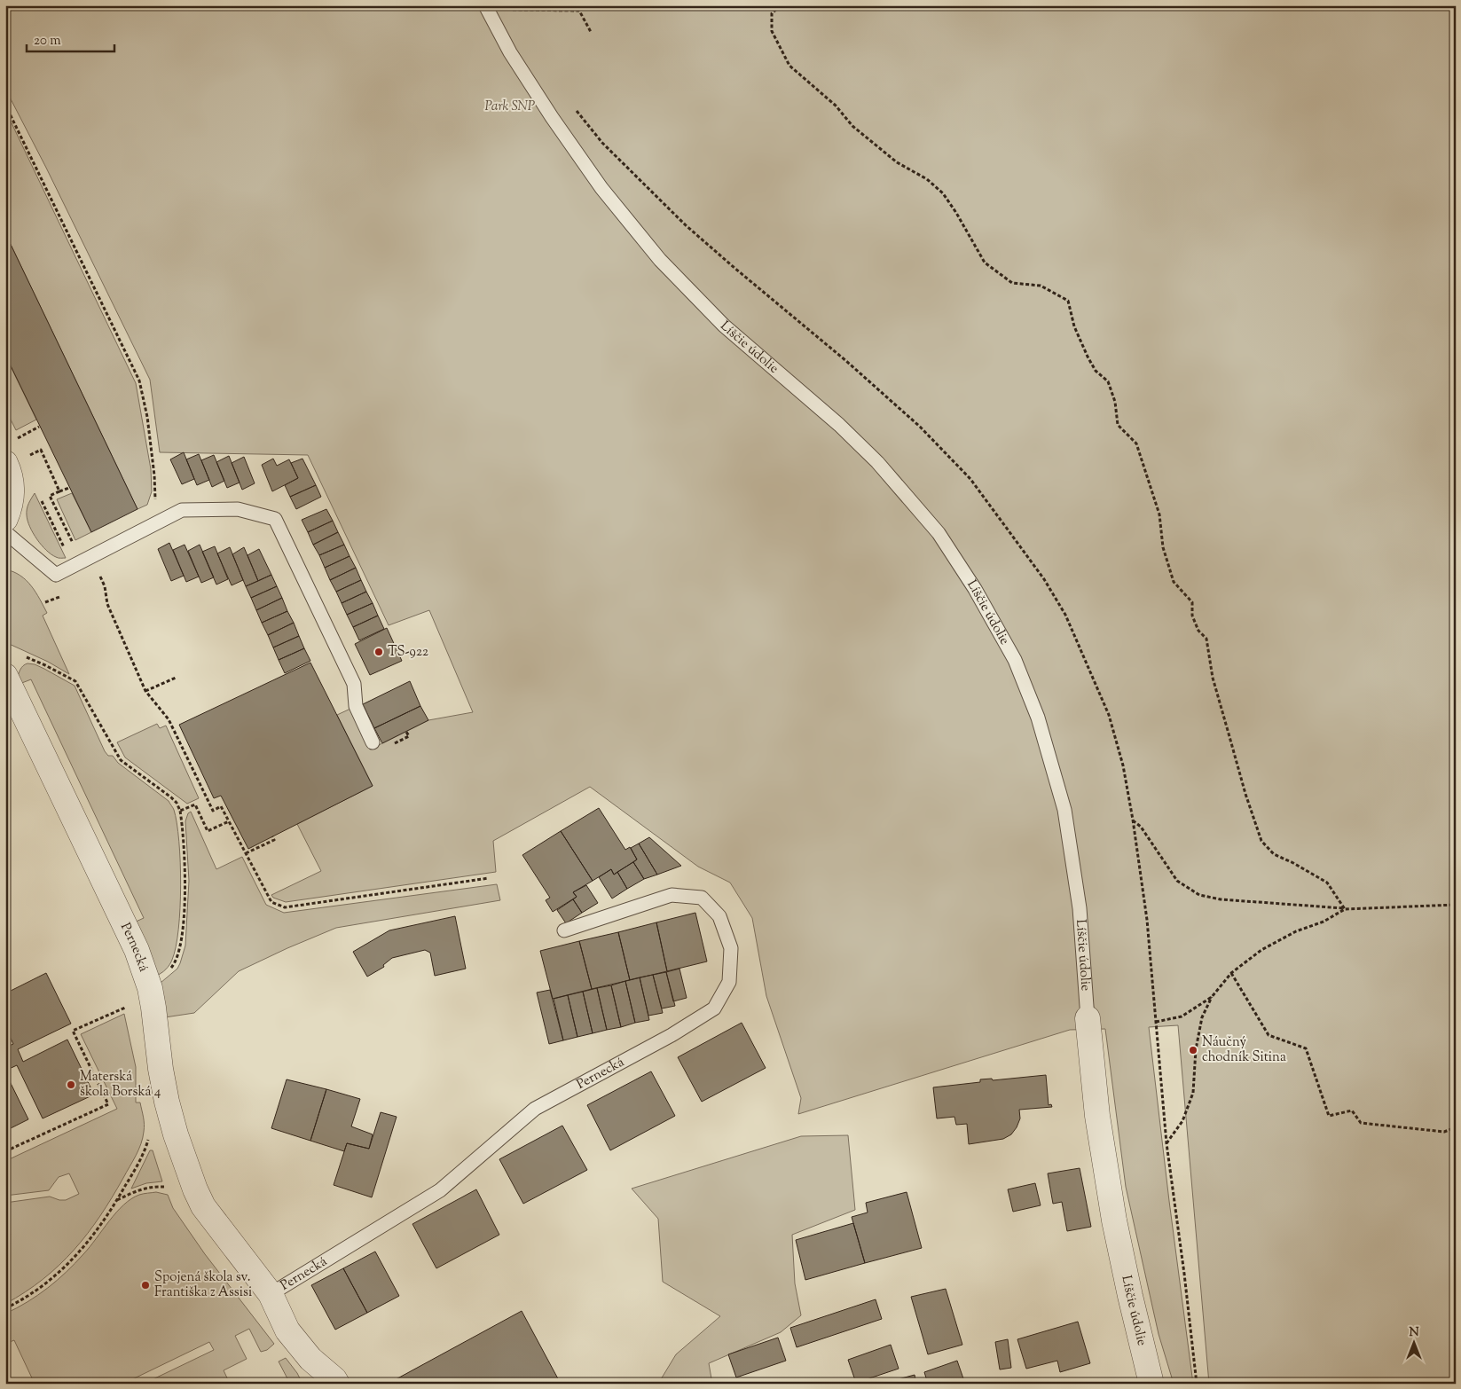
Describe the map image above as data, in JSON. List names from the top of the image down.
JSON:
{
  "streets": {
    "street": ["Líščie údolie", "Pernecká"]
  },
  "parks": ["Park SNP"],
  "places": [
    "TS-922",
    "Náučný chodník Sitina",
    "Materská škola Borská 4",
    "Spojená škola sv. Františka z Assisi"
  ],
  "scale_bar": "20 m",
  "north": "top"
}
